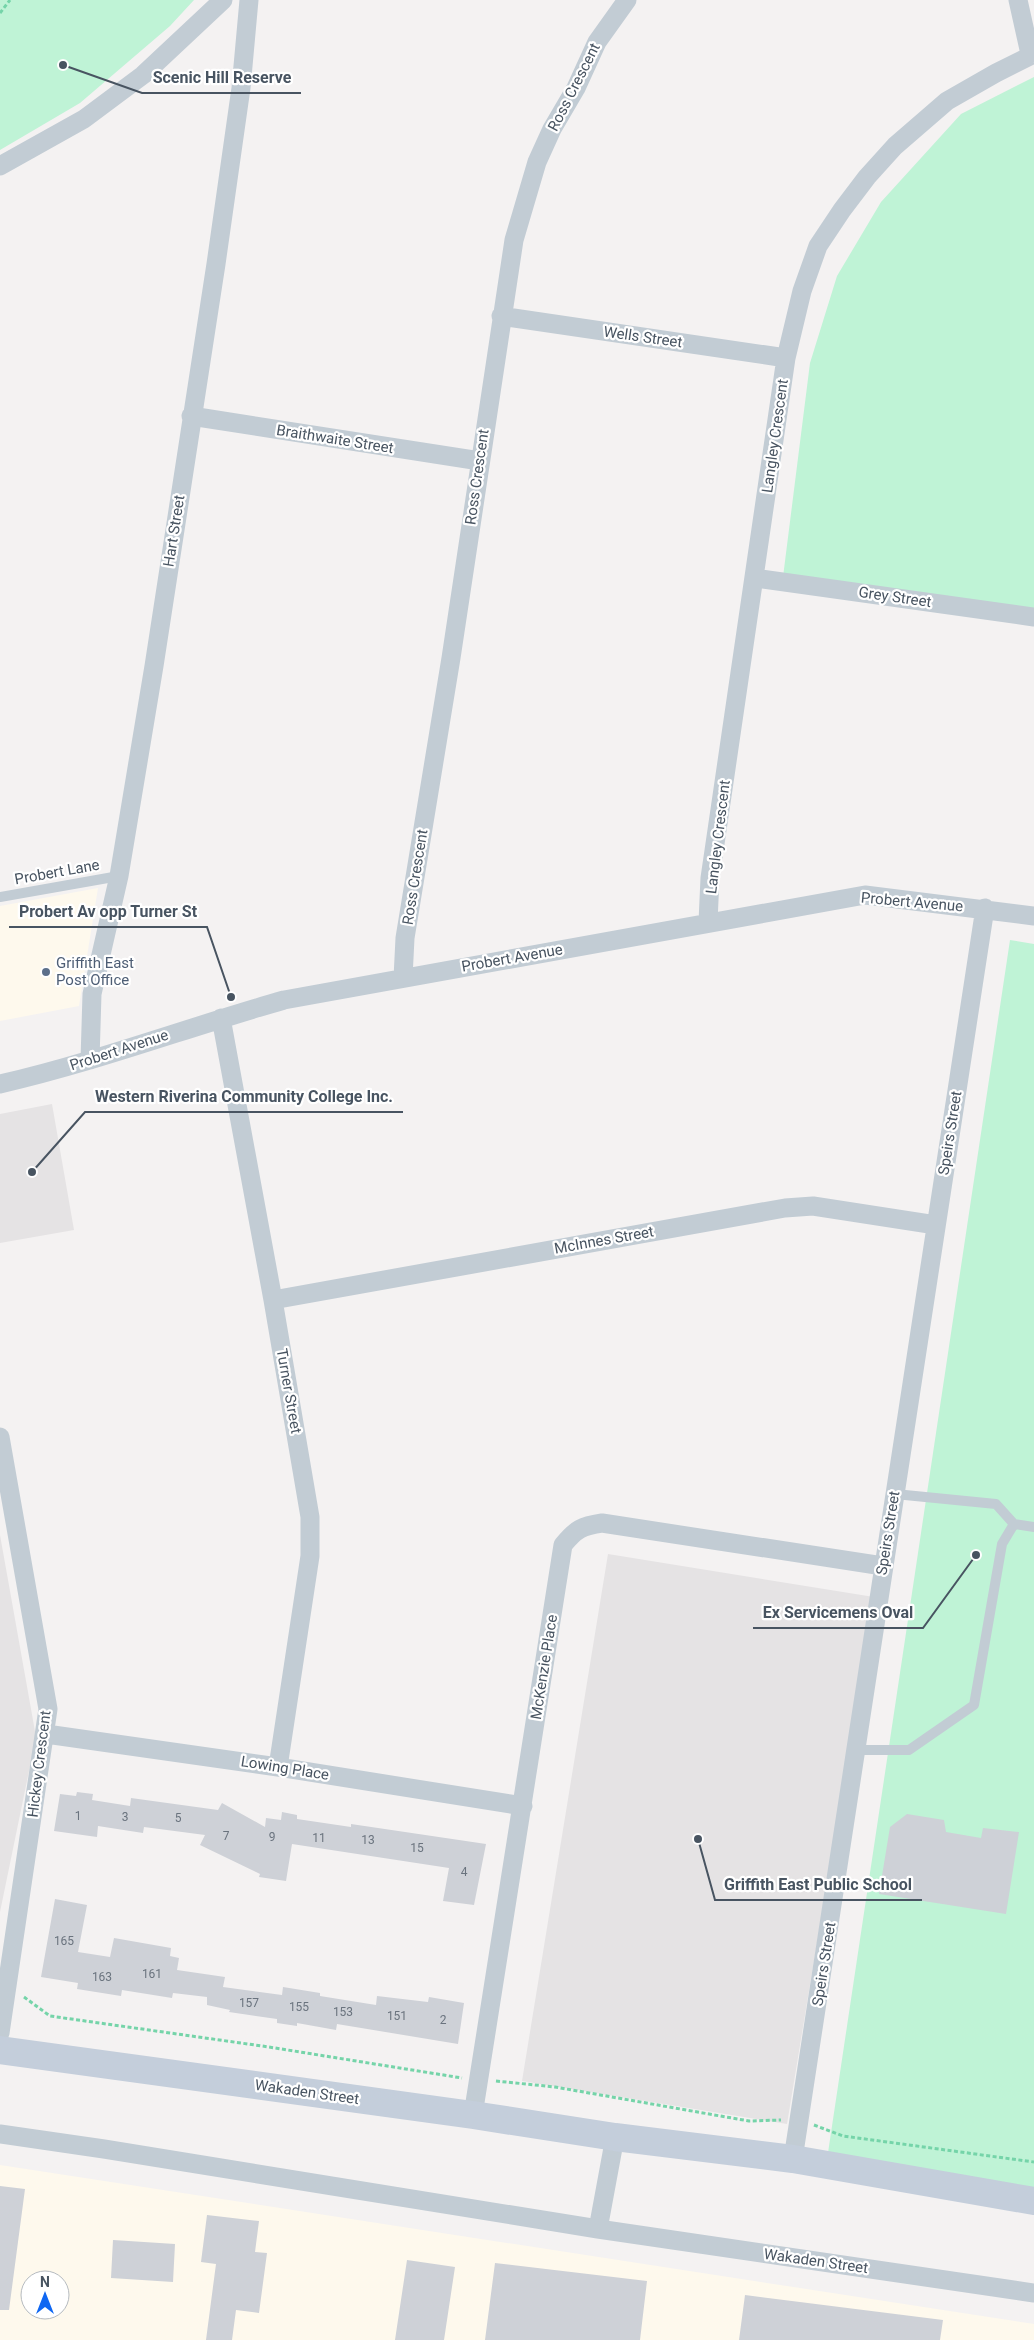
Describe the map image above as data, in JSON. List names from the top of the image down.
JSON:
{
  "streets": {
    "main road": ["Wakaden Street"],
    "street": [
      "Ross Crescent",
      "Wells Street",
      "Langley Crescent",
      "Braithwaite Street",
      "Hart Street",
      "Grey Street",
      "Probert Avenue",
      "Speirs Street",
      "McInnes Street",
      "Turner Street",
      "McKenzie Place",
      "Hickey Crescent",
      "Lowing Place"
    ],
    "lane": ["Probert Lane"]
  },
  "crossings": [
    ["Ross Crescent", "Wells Street"],
    ["Ross Crescent", "Braithwaite Street"],
    ["Ross Crescent", "Probert Avenue"],
    ["Wells Street", "Langley Crescent"],
    ["Langley Crescent", "Grey Street"],
    ["Langley Crescent", "Probert Avenue"],
    ["Braithwaite Street", "Hart Street"],
    ["Hart Street", "Probert Lane"],
    ["Hart Street", "Probert Avenue"],
    ["Probert Avenue", "Speirs Street"],
    ["Probert Avenue", "Turner Street"],
    ["Speirs Street", "McInnes Street"],
    ["Speirs Street", "McKenzie Place"],
    ["Speirs Street", "Wakaden Street"],
    ["McInnes Street", "Turner Street"],
    ["Turner Street", "Lowing Place"],
    ["McKenzie Place", "Lowing Place"],
    ["McKenzie Place", "Wakaden Street"],
    ["Hickey Crescent", "Lowing Place"]
  ],
  "places": [
    "Scenic Hill Reserve",
    "Griffith East Post Office",
    "Probert Av opp Turner St",
    "Western Riverina Community College Inc.",
    "Ex Servicemens Oval",
    "Griffith East Public School"
  ],
  "house_numbers": [
    "1",
    "3",
    "5",
    "7",
    "9",
    "11",
    "13",
    "15",
    "4",
    "165",
    "161",
    "163",
    "157",
    "155",
    "153",
    "151",
    "2"
  ],
  "north": "top"
}
